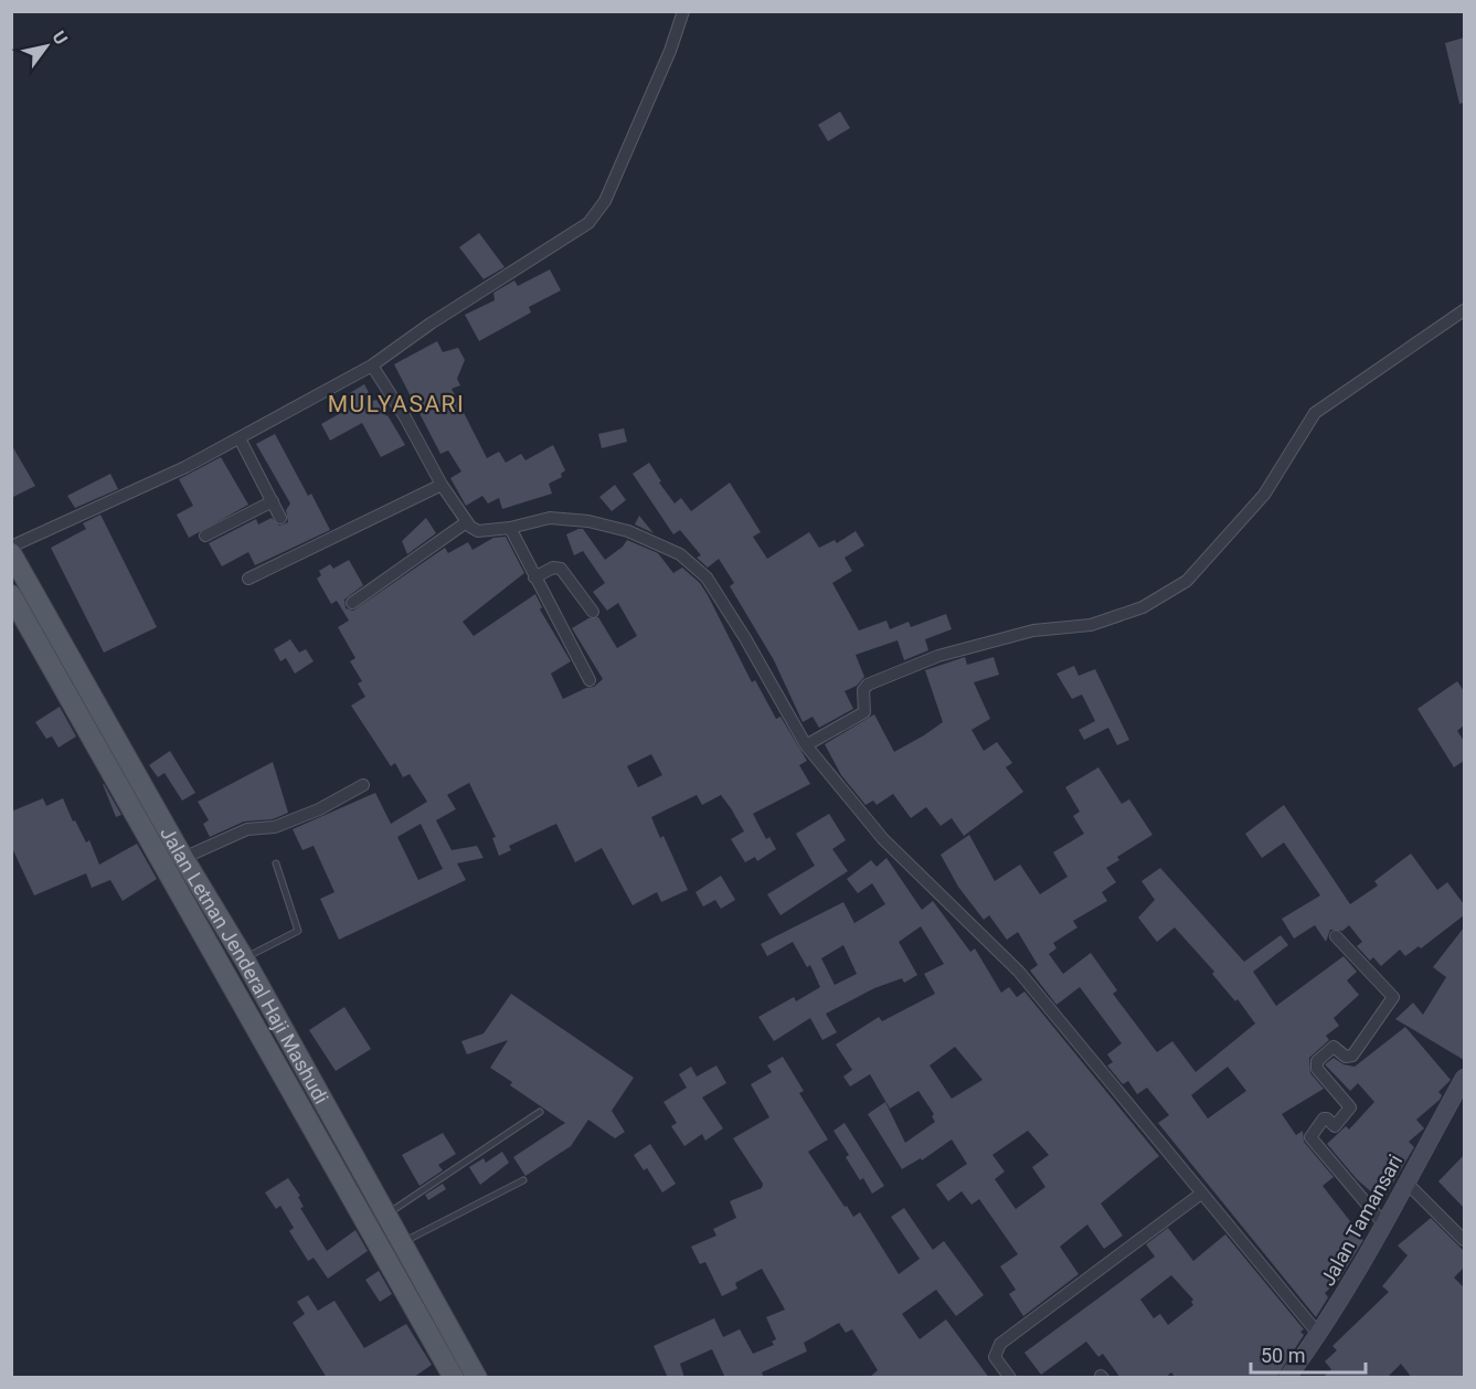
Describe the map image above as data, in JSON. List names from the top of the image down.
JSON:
{
  "streets": {
    "main road": ["Jalan Letnan Jenderal Haji Mashudi", "Jalan Tamansari"]
  },
  "districts": ["MULYASARI"],
  "scale_bar": "50 m",
  "north": "top right"
}
